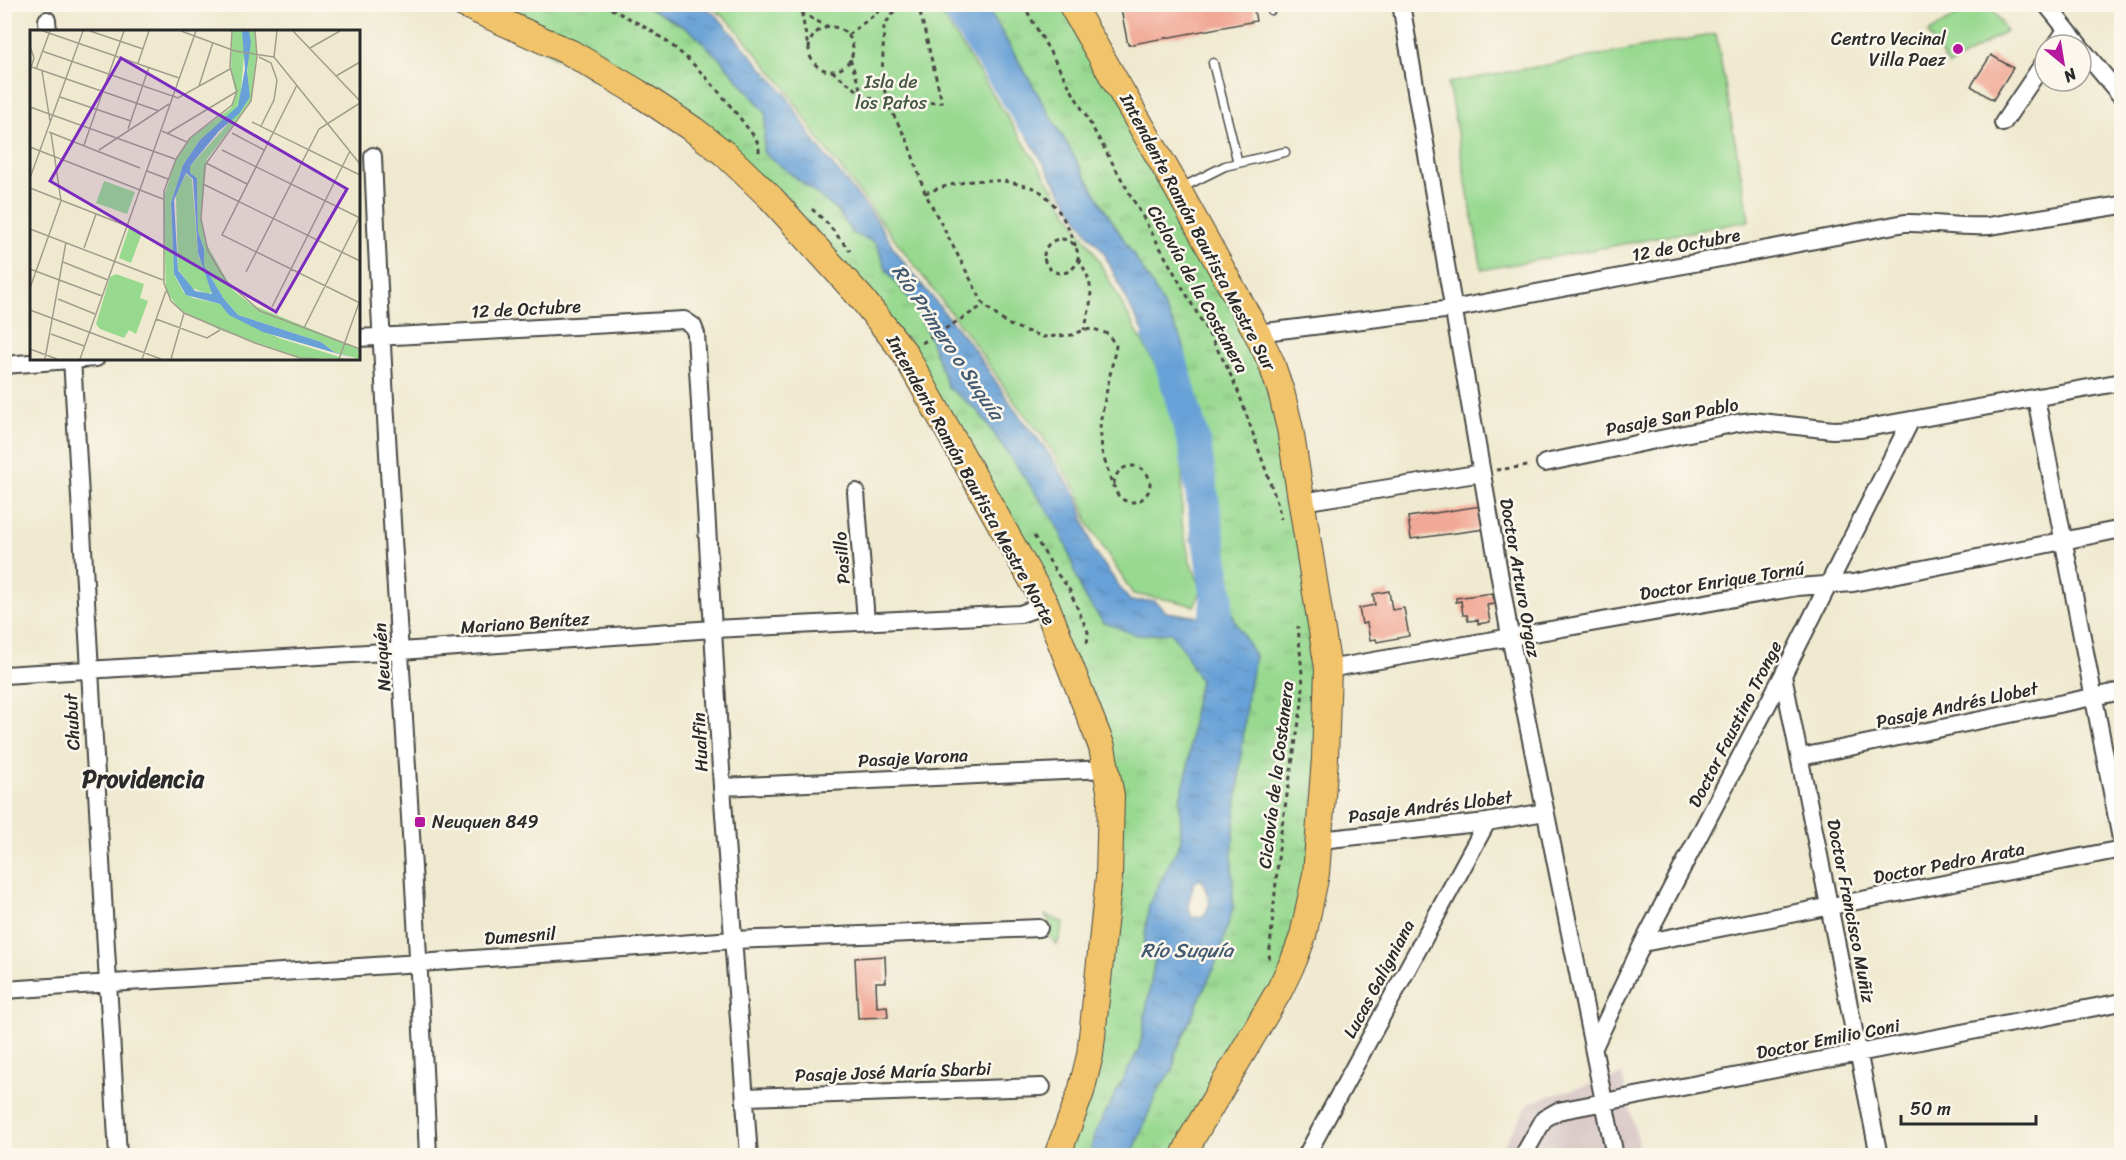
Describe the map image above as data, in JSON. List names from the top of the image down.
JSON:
{
  "streets": {
    "main road": ["Intendente Ramón Bautista Mestre Sur", "Intendente Ramón Bautista Mestre Norte"],
    "street": [
      "12 de Octubre",
      "Pasaje San Pablo",
      "Pasillo",
      "Doctor Arturo Orgaz",
      "Doctor Enrique Tornú",
      "Mariano Benítez",
      "Neuquén",
      "Pasaje Andrés Llobet",
      "Chubut",
      "Doctor Faustino Tronge",
      "Hualfin",
      "Pasaje Varona",
      "Doctor Pedro Arata",
      "Doctor Francisco Muñiz",
      "Dumesnil",
      "Lucas Galigniana",
      "Doctor Emilio Coni",
      "Pasaje José María Sbarbi"
    ],
    "path": ["Ciclovía de la Costanera"]
  },
  "crossings": [
    ["Intendente Ramón Bautista Mestre Sur", "12 de Octubre"],
    ["Intendente Ramón Bautista Mestre Sur", "Doctor Enrique Tornú"],
    ["Intendente Ramón Bautista Mestre Sur", "Pasaje Andrés Llobet"],
    ["12 de Octubre", "Doctor Arturo Orgaz"],
    ["12 de Octubre", "Neuquén"],
    ["12 de Octubre", "Hualfin"],
    ["Pasaje San Pablo", "Doctor Faustino Tronge"],
    ["Intendente Ramón Bautista Mestre Norte", "Mariano Benítez"],
    ["Intendente Ramón Bautista Mestre Norte", "Pasaje Varona"],
    ["Pasillo", "Mariano Benítez"],
    ["Doctor Arturo Orgaz", "Doctor Enrique Tornú"],
    ["Doctor Arturo Orgaz", "Pasaje Andrés Llobet"],
    ["Doctor Arturo Orgaz", "Doctor Faustino Tronge"],
    ["Doctor Arturo Orgaz", "Doctor Emilio Coni"],
    ["Doctor Enrique Tornú", "Doctor Faustino Tronge"],
    ["Mariano Benítez", "Neuquén"],
    ["Mariano Benítez", "Chubut"],
    ["Mariano Benítez", "Hualfin"],
    ["Neuquén", "Dumesnil"],
    ["Pasaje Andrés Llobet", "Doctor Francisco Muñiz"],
    ["Pasaje Andrés Llobet", "Lucas Galigniana"],
    ["Chubut", "Dumesnil"],
    ["Doctor Faustino Tronge", "Doctor Pedro Arata"],
    ["Doctor Faustino Tronge", "Doctor Francisco Muñiz"],
    ["Hualfin", "Pasaje Varona"],
    ["Hualfin", "Dumesnil"],
    ["Hualfin", "Pasaje José María Sbarbi"],
    ["Doctor Pedro Arata", "Doctor Francisco Muñiz"],
    ["Doctor Francisco Muñiz", "Doctor Emilio Coni"]
  ],
  "districts": ["Providencia"],
  "water": ["Río Primero o Suquía", "Río Suquía"],
  "parks": ["Isla de los Patos"],
  "places": {
    "other": ["Centro Vecinal Villa Paez"],
    "transit": ["Neuquen 849"]
  },
  "scale_bar": "50 m",
  "north": "bottom right"
}
